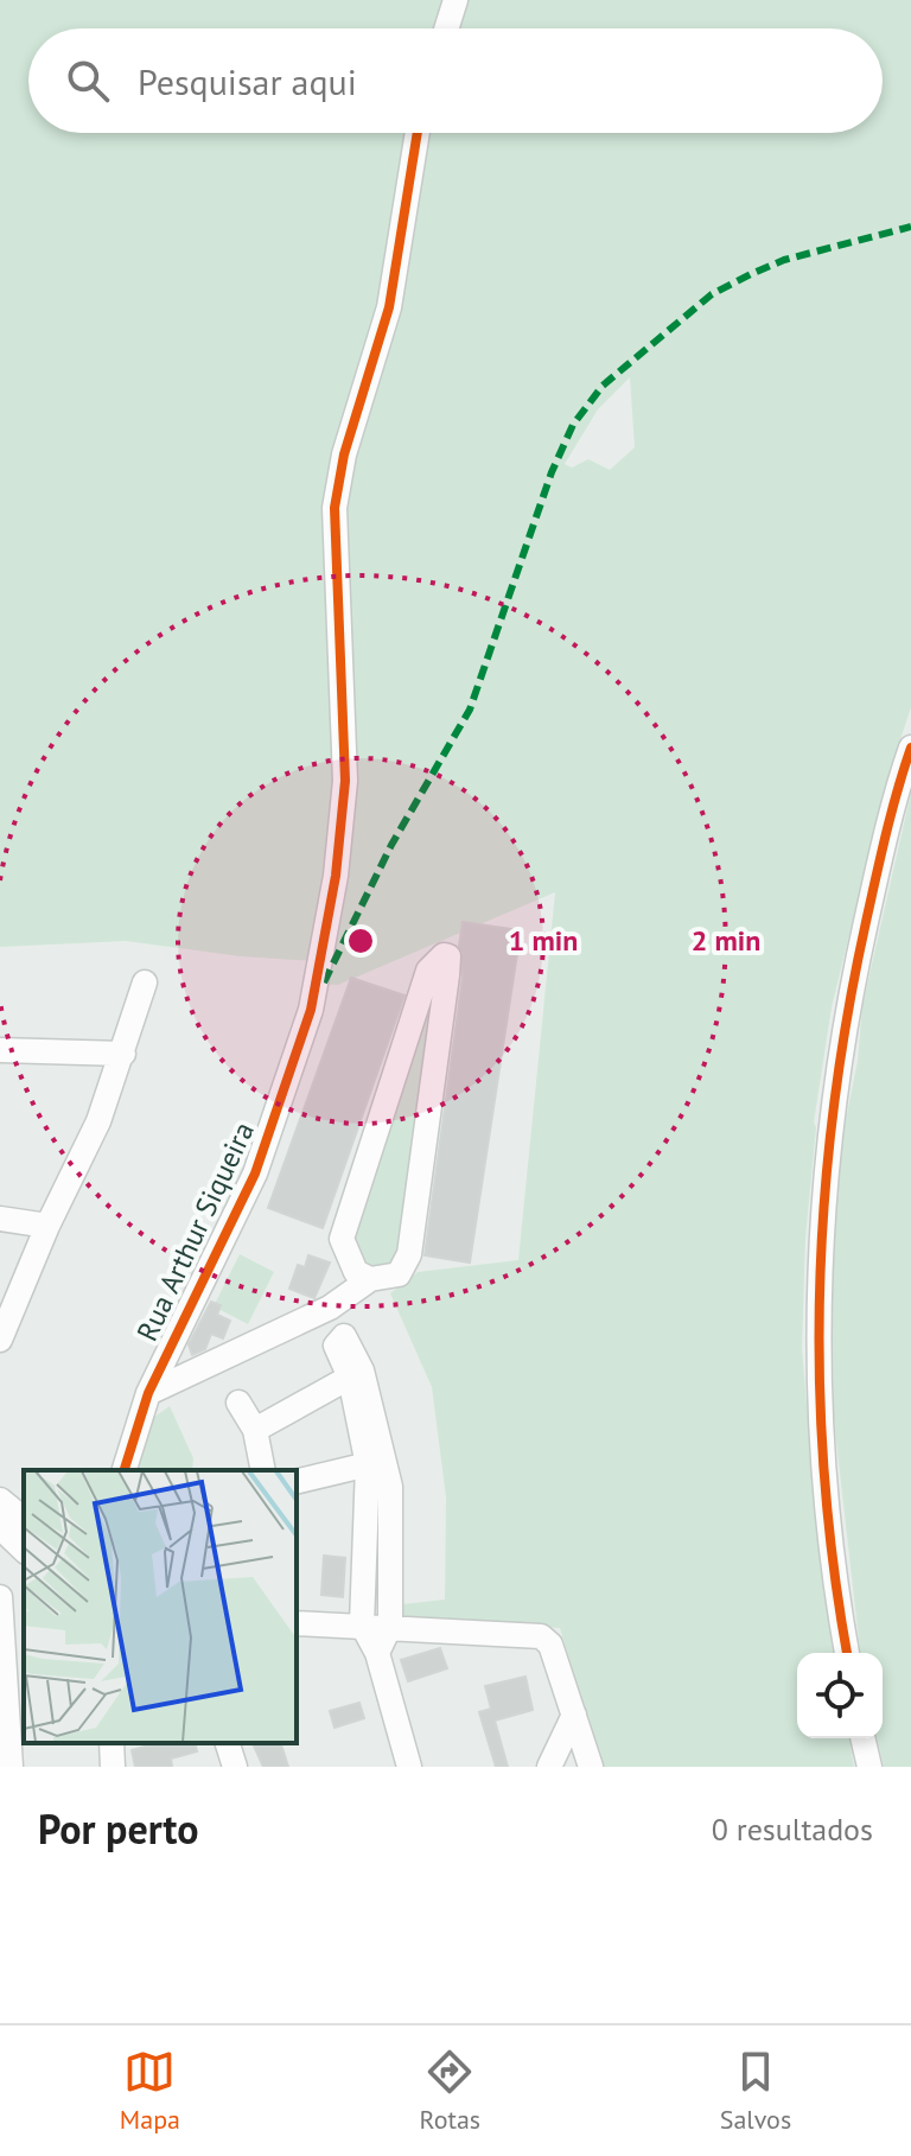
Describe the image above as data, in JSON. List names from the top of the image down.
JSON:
{
  "streets": {
    "street": ["Rua Arthur Siqueira"]
  },
  "page": {
    "search": "Pesquisar aqui",
    "heading": ["Por perto", "0 resultados"],
    "nav": ["Mapa", "Rotas", "Salvos"]
  },
  "rings": ["1 min", "2 min"]
}
